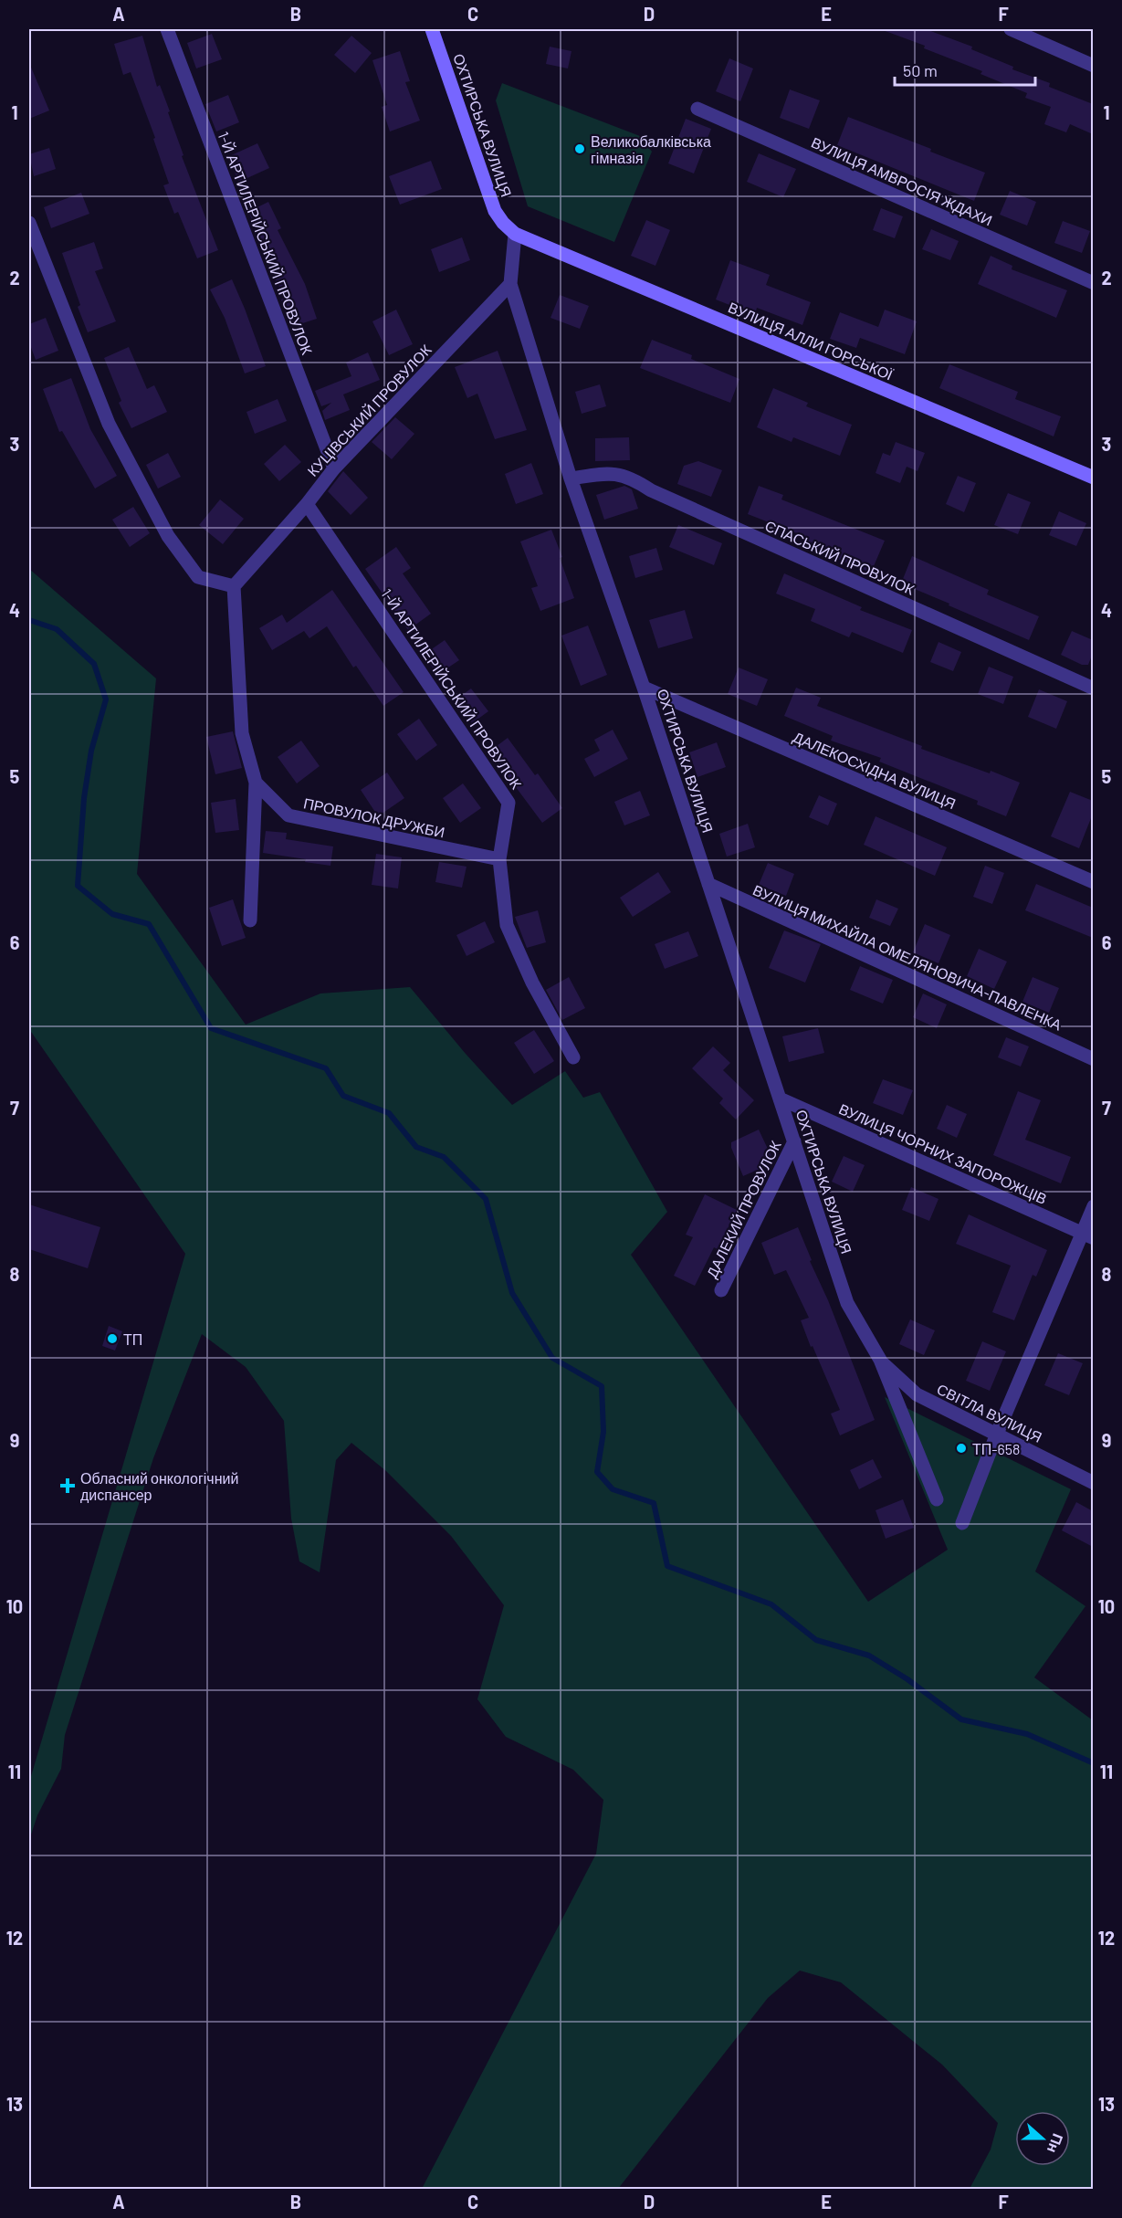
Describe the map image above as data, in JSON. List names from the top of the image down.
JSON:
{
  "streets": {
    "street": [
      "ОХТИРСЬКА ВУЛИЦЯ",
      "ВУЛИЦЯ АМВРОСІЯ ЖДАХИ",
      "1-Й АРТИЛЕРІЙСЬКИЙ ПРОВУЛОК",
      "ВУЛИЦЯ АЛЛИ ГОРСЬКОЇ",
      "КУЦІВСЬКИЙ ПРОВУЛОК",
      "СПАСЬКИЙ ПРОВУЛОК",
      "ДАЛЕКОСХІДНА ВУЛИЦЯ",
      "ПРОВУЛОК ДРУЖБИ",
      "ВУЛИЦЯ МИХАЙЛА ОМЕЛЯНОВИЧА-ПАВЛЕНКА",
      "ВУЛИЦЯ ЧОРНИХ ЗАПОРОЖЦІВ",
      "ДАЛЕКИЙ ПРОВУЛОК",
      "СВІТЛА ВУЛИЦЯ"
    ]
  },
  "crossings": [
    ["ОХТИРСЬКА ВУЛИЦЯ", "ВУЛИЦЯ АЛЛИ ГОРСЬКОЇ"],
    ["ОХТИРСЬКА ВУЛИЦЯ", "КУЦІВСЬКИЙ ПРОВУЛОК"],
    ["ОХТИРСЬКА ВУЛИЦЯ", "СПАСЬКИЙ ПРОВУЛОК"],
    ["ОХТИРСЬКА ВУЛИЦЯ", "ДАЛЕКОСХІДНА ВУЛИЦЯ"],
    ["ОХТИРСЬКА ВУЛИЦЯ", "ВУЛИЦЯ МИХАЙЛА ОМЕЛЯНОВИЧА-ПАВЛЕНКА"],
    ["ОХТИРСЬКА ВУЛИЦЯ", "ВУЛИЦЯ ЧОРНИХ ЗАПОРОЖЦІВ"],
    ["ОХТИРСЬКА ВУЛИЦЯ", "ДАЛЕКИЙ ПРОВУЛОК"],
    ["ОХТИРСЬКА ВУЛИЦЯ", "СВІТЛА ВУЛИЦЯ"],
    ["1-Й АРТИЛЕРІЙСЬКИЙ ПРОВУЛОК", "КУЦІВСЬКИЙ ПРОВУЛОК"],
    ["1-Й АРТИЛЕРІЙСЬКИЙ ПРОВУЛОК", "ПРОВУЛОК ДРУЖБИ"]
  ],
  "places": {
    "other": ["Великобалківська гімназія", "ТП", "ТП-658"],
    "health": ["Обласний онкологічний диспансер"]
  },
  "scale_bar": "50 m",
  "north": "right",
  "grid": {
    "columns": [
      "A",
      "B",
      "C",
      "D",
      "E",
      "F"
    ],
    "rows": [
      "1",
      "2",
      "3",
      "4",
      "5",
      "6",
      "7",
      "8",
      "9",
      "10",
      "11",
      "12",
      "13"
    ]
  }
}
